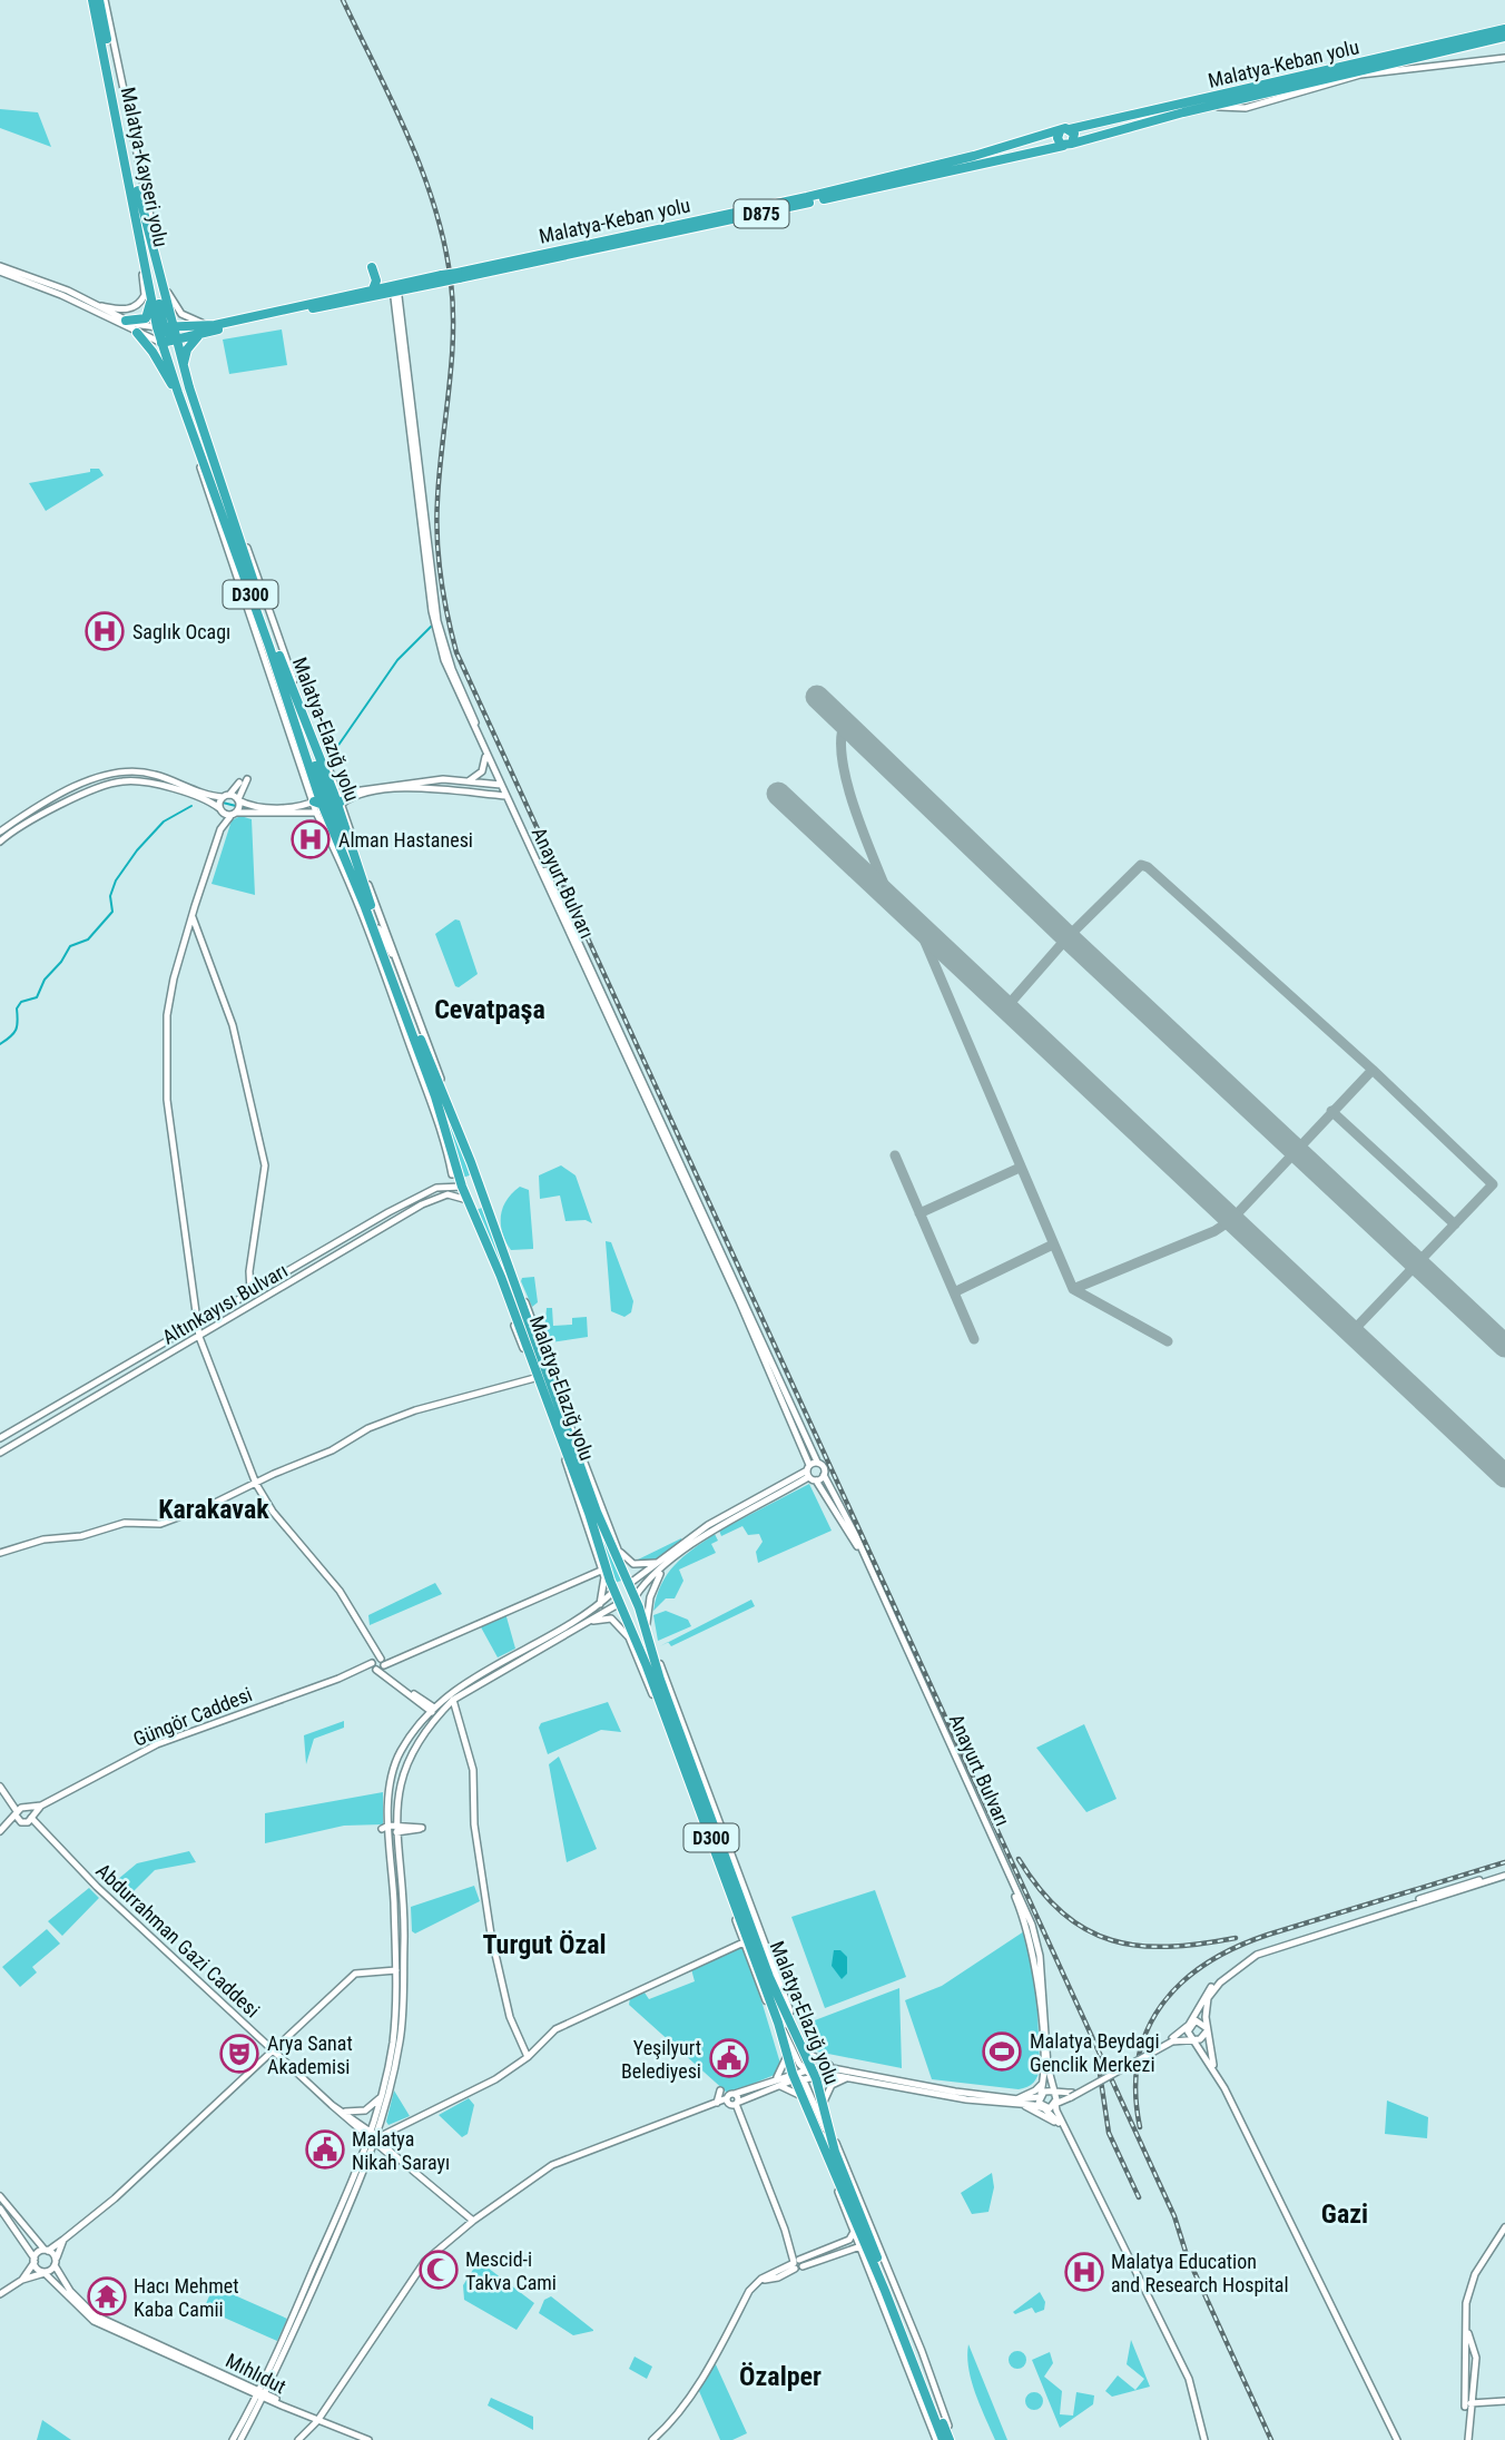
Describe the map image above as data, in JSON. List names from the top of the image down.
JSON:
{
  "streets": {
    "highway": [
      "Malatya-Keban yolu",
      "Malatya-Kayseri yolu",
      "D875",
      "D300",
      "Malatya-Elazığ yolu"
    ],
    "main road": [
      "Anayurt Bulvarı",
      "Altınkayısı Bulvarı",
      "Güngör Caddesi",
      "Abdurrahman Gazi Caddesi",
      "Mıhlıdut"
    ]
  },
  "crossings": [
    ["Malatya-Keban yolu", "Malatya-Kayseri yolu"],
    ["Malatya-Keban yolu", "D300"],
    ["Malatya-Keban yolu", "Malatya-Elazığ yolu"],
    ["Malatya-Keban yolu", "Anayurt Bulvarı"],
    ["Malatya-Kayseri yolu", "D300"],
    ["Malatya-Kayseri yolu", "Malatya-Elazığ yolu"],
    ["D300", "Malatya-Elazığ yolu"],
    ["Malatya-Elazığ yolu", "Altınkayısı Bulvarı"],
    ["Malatya-Elazığ yolu", "Güngör Caddesi"],
    ["Güngör Caddesi", "Abdurrahman Gazi Caddesi"]
  ],
  "districts": [
    "Cevatpaşa",
    "Karakavak",
    "Turgut Özal",
    "Gazi",
    "Özalper"
  ],
  "places": {
    "hospital": ["Saglık Ocagı", "Alman Hastanesi", "Malatya Education and Research Hospital"],
    "sports": ["Malatya Beydagi Genclik Merkezi"],
    "theatre": ["Arya Sanat Akademisi"],
    "public building": ["Yeşilyurt Belediyesi", "Malatya Nikah Sarayı"],
    "mosque": ["Mescid-i Takva Cami"],
    "temple": ["Hacı Mehmet Kaba Camii"]
  }
}
